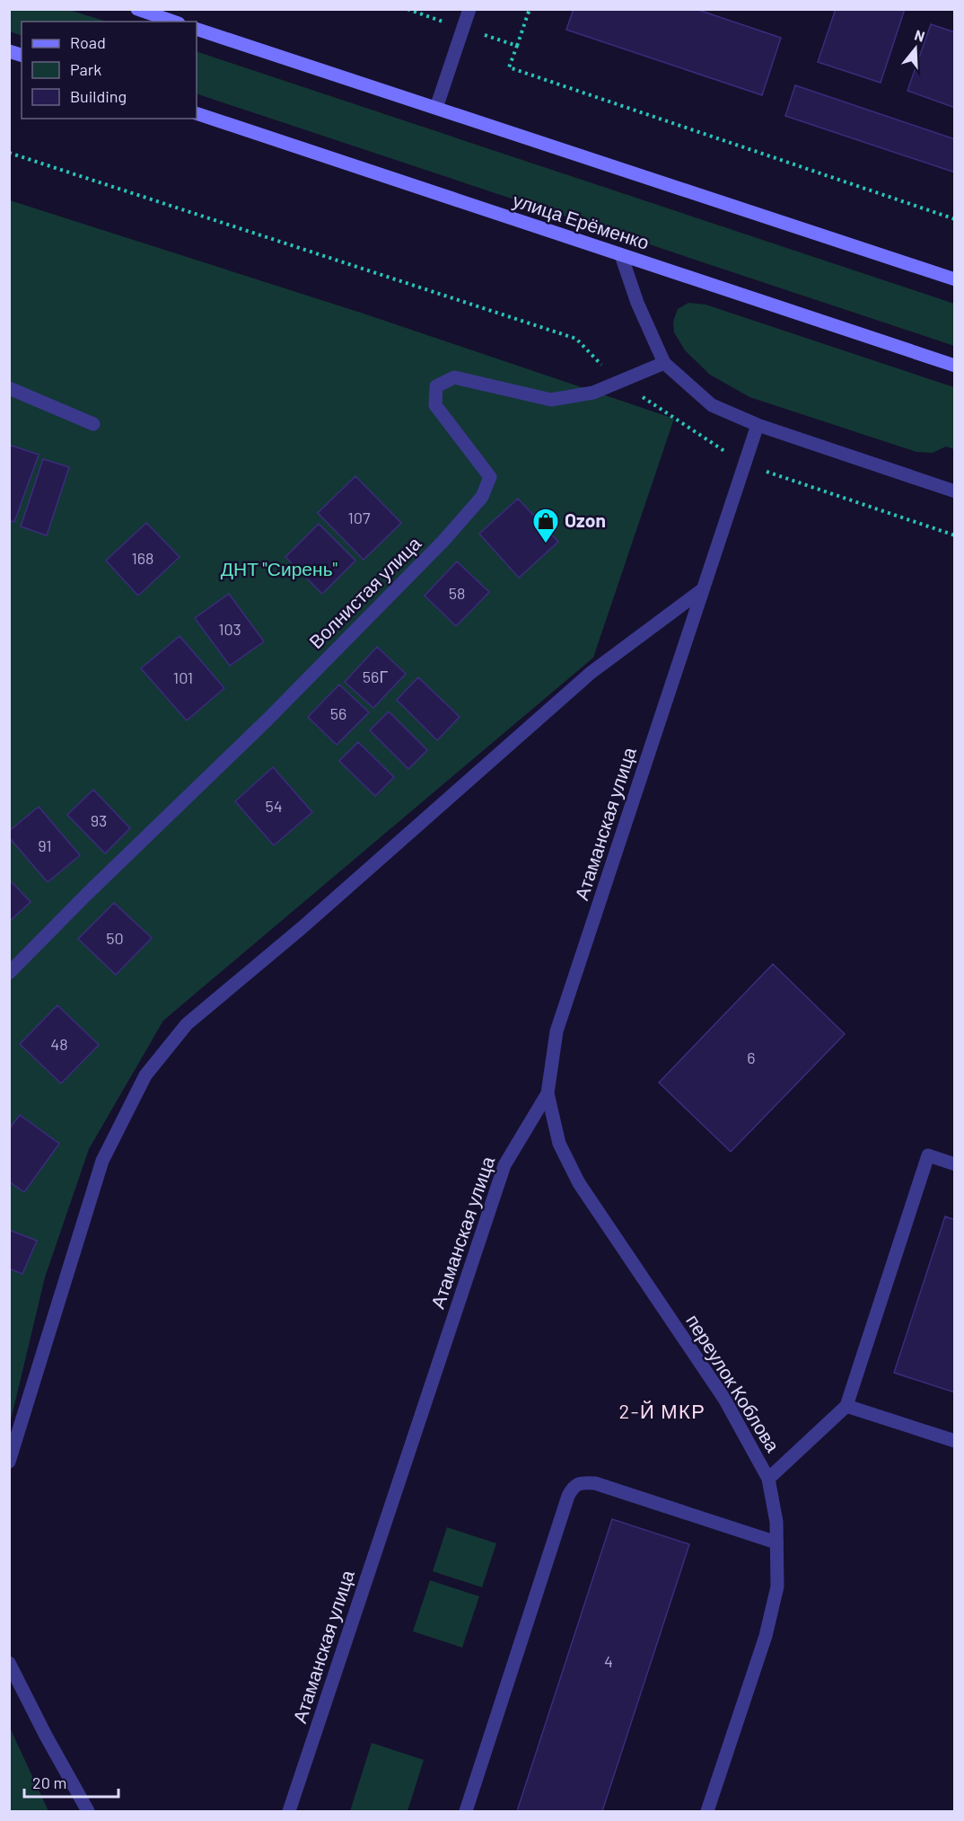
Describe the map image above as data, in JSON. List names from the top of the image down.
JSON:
{
  "streets": {
    "street": [
      "улица Ерёменко",
      "Волнистая улица",
      "Атаманская улица",
      "переулок Коблова"
    ]
  },
  "crossings": [
    ["Атаманская улица", "переулок Коблова"]
  ],
  "districts": ["2-Й МКР"],
  "parks": ["ДНТ \"Сирень\""],
  "places": {
    "shop": ["Ozon"]
  },
  "house_numbers": [
    "107",
    "168",
    "58",
    "103",
    "56Г",
    "101",
    "56",
    "54",
    "93",
    "91",
    "50",
    "48",
    "6",
    "4"
  ],
  "legend": ["Road", "Park", "Building"],
  "scale_bar": "20 m",
  "north": "top"
}
